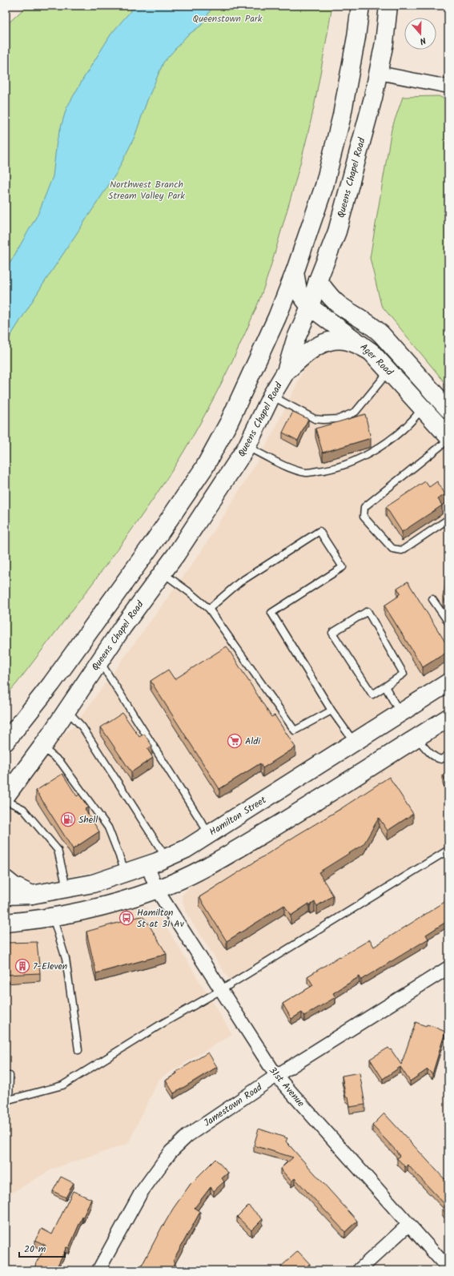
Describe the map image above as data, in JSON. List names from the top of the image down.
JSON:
{
  "streets": {
    "main road": ["Queens Chapel Road", "Ager Road", "Hamilton Street"],
    "street": ["31st Avenue", "Jamestown Road"]
  },
  "crossings": [
    ["Queens Chapel Road", "Ager Road"],
    ["Hamilton Street", "31st Avenue"],
    ["31st Avenue", "Jamestown Road"]
  ],
  "parks": ["Queenstown Park", "Northwest Branch Stream Valley Park"],
  "places": {
    "supermarket": ["Aldi"],
    "fuel station": ["Shell"],
    "bus stop": ["Hamilton St at 31 Av"],
    "building": ["7-Eleven"]
  },
  "scale_bar": "20 m",
  "north": "bottom"
}
